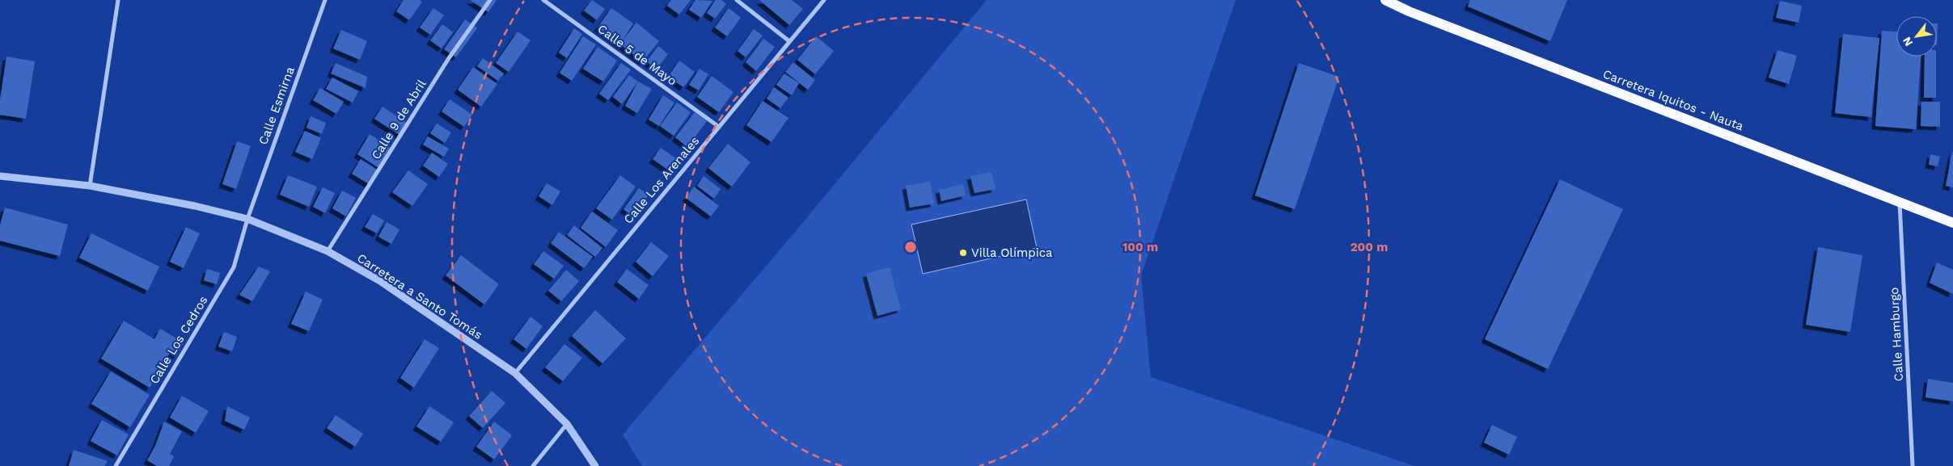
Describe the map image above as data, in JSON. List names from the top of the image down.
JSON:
{
  "streets": {
    "main road": ["Carretera Iquitos - Nauta"],
    "street": [
      "Calle 5 de Mayo",
      "Calle Esmirna",
      "Calle 9 de Abril",
      "Calle Los Arenales",
      "Carretera a Santo Tomás",
      "Calle Hamburgo",
      "Calle Los Cedros"
    ]
  },
  "crossings": [
    ["Calle 5 de Mayo", "Calle Los Arenales"],
    ["Carretera Iquitos - Nauta", "Calle Hamburgo"],
    ["Calle Esmirna", "Carretera a Santo Tomás"],
    ["Calle Esmirna", "Calle Los Cedros"],
    ["Calle 9 de Abril", "Carretera a Santo Tomás"],
    ["Calle Los Arenales", "Carretera a Santo Tomás"],
    ["Carretera a Santo Tomás", "Calle Los Cedros"]
  ],
  "places": ["Villa Olímpica"],
  "north": "bottom left",
  "rings": ["100 m", "200 m"]
}
